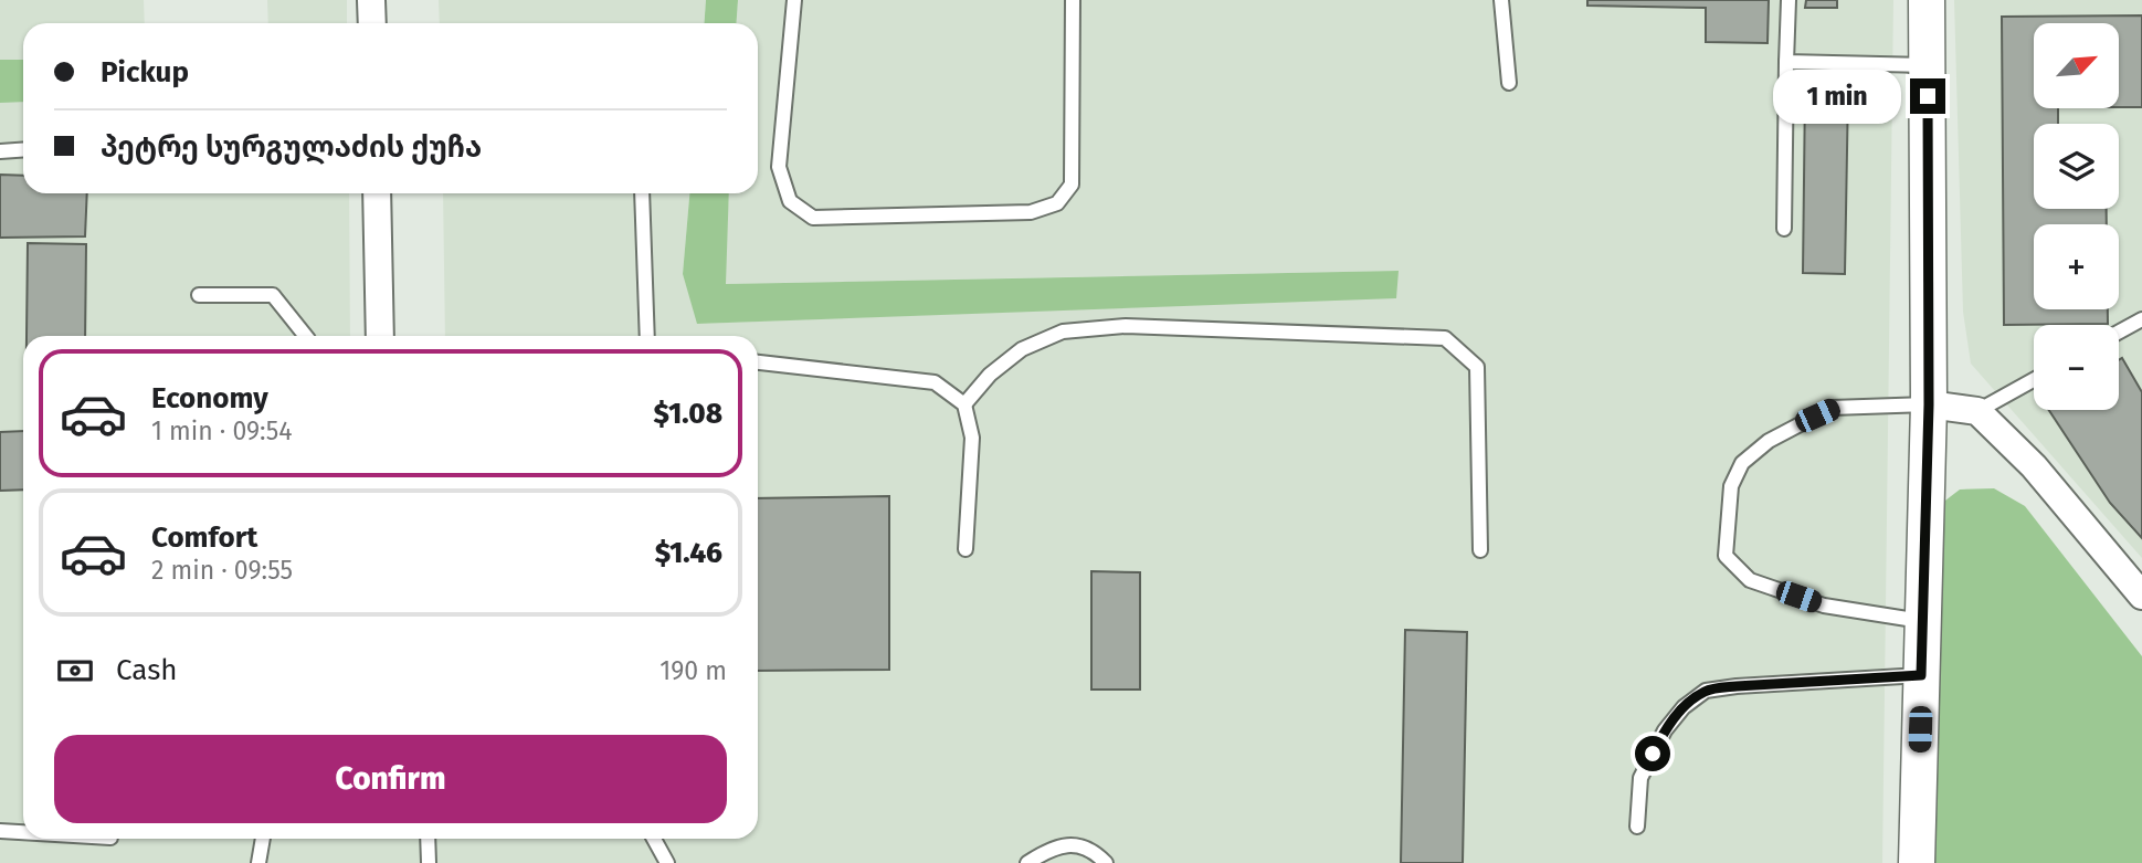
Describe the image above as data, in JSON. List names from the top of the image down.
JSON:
{
  "north": "top right",
  "page": {
    "map_buttons": ["+", "−"],
    "banner": ["Pickup", "პეტრე სურგულაძის ქუჩა"],
    "bubble": "1 min",
    "list": [
      {
        "name": "Economy",
        "note": "1 min · 09:54",
        "value": "$1.08"
      },
      {
        "name": "Comfort",
        "note": "2 min · 09:55",
        "value": "$1.46"
      }
    ],
    "pay": ["Cash", "190 m"],
    "buttons": "Confirm"
  }
}
